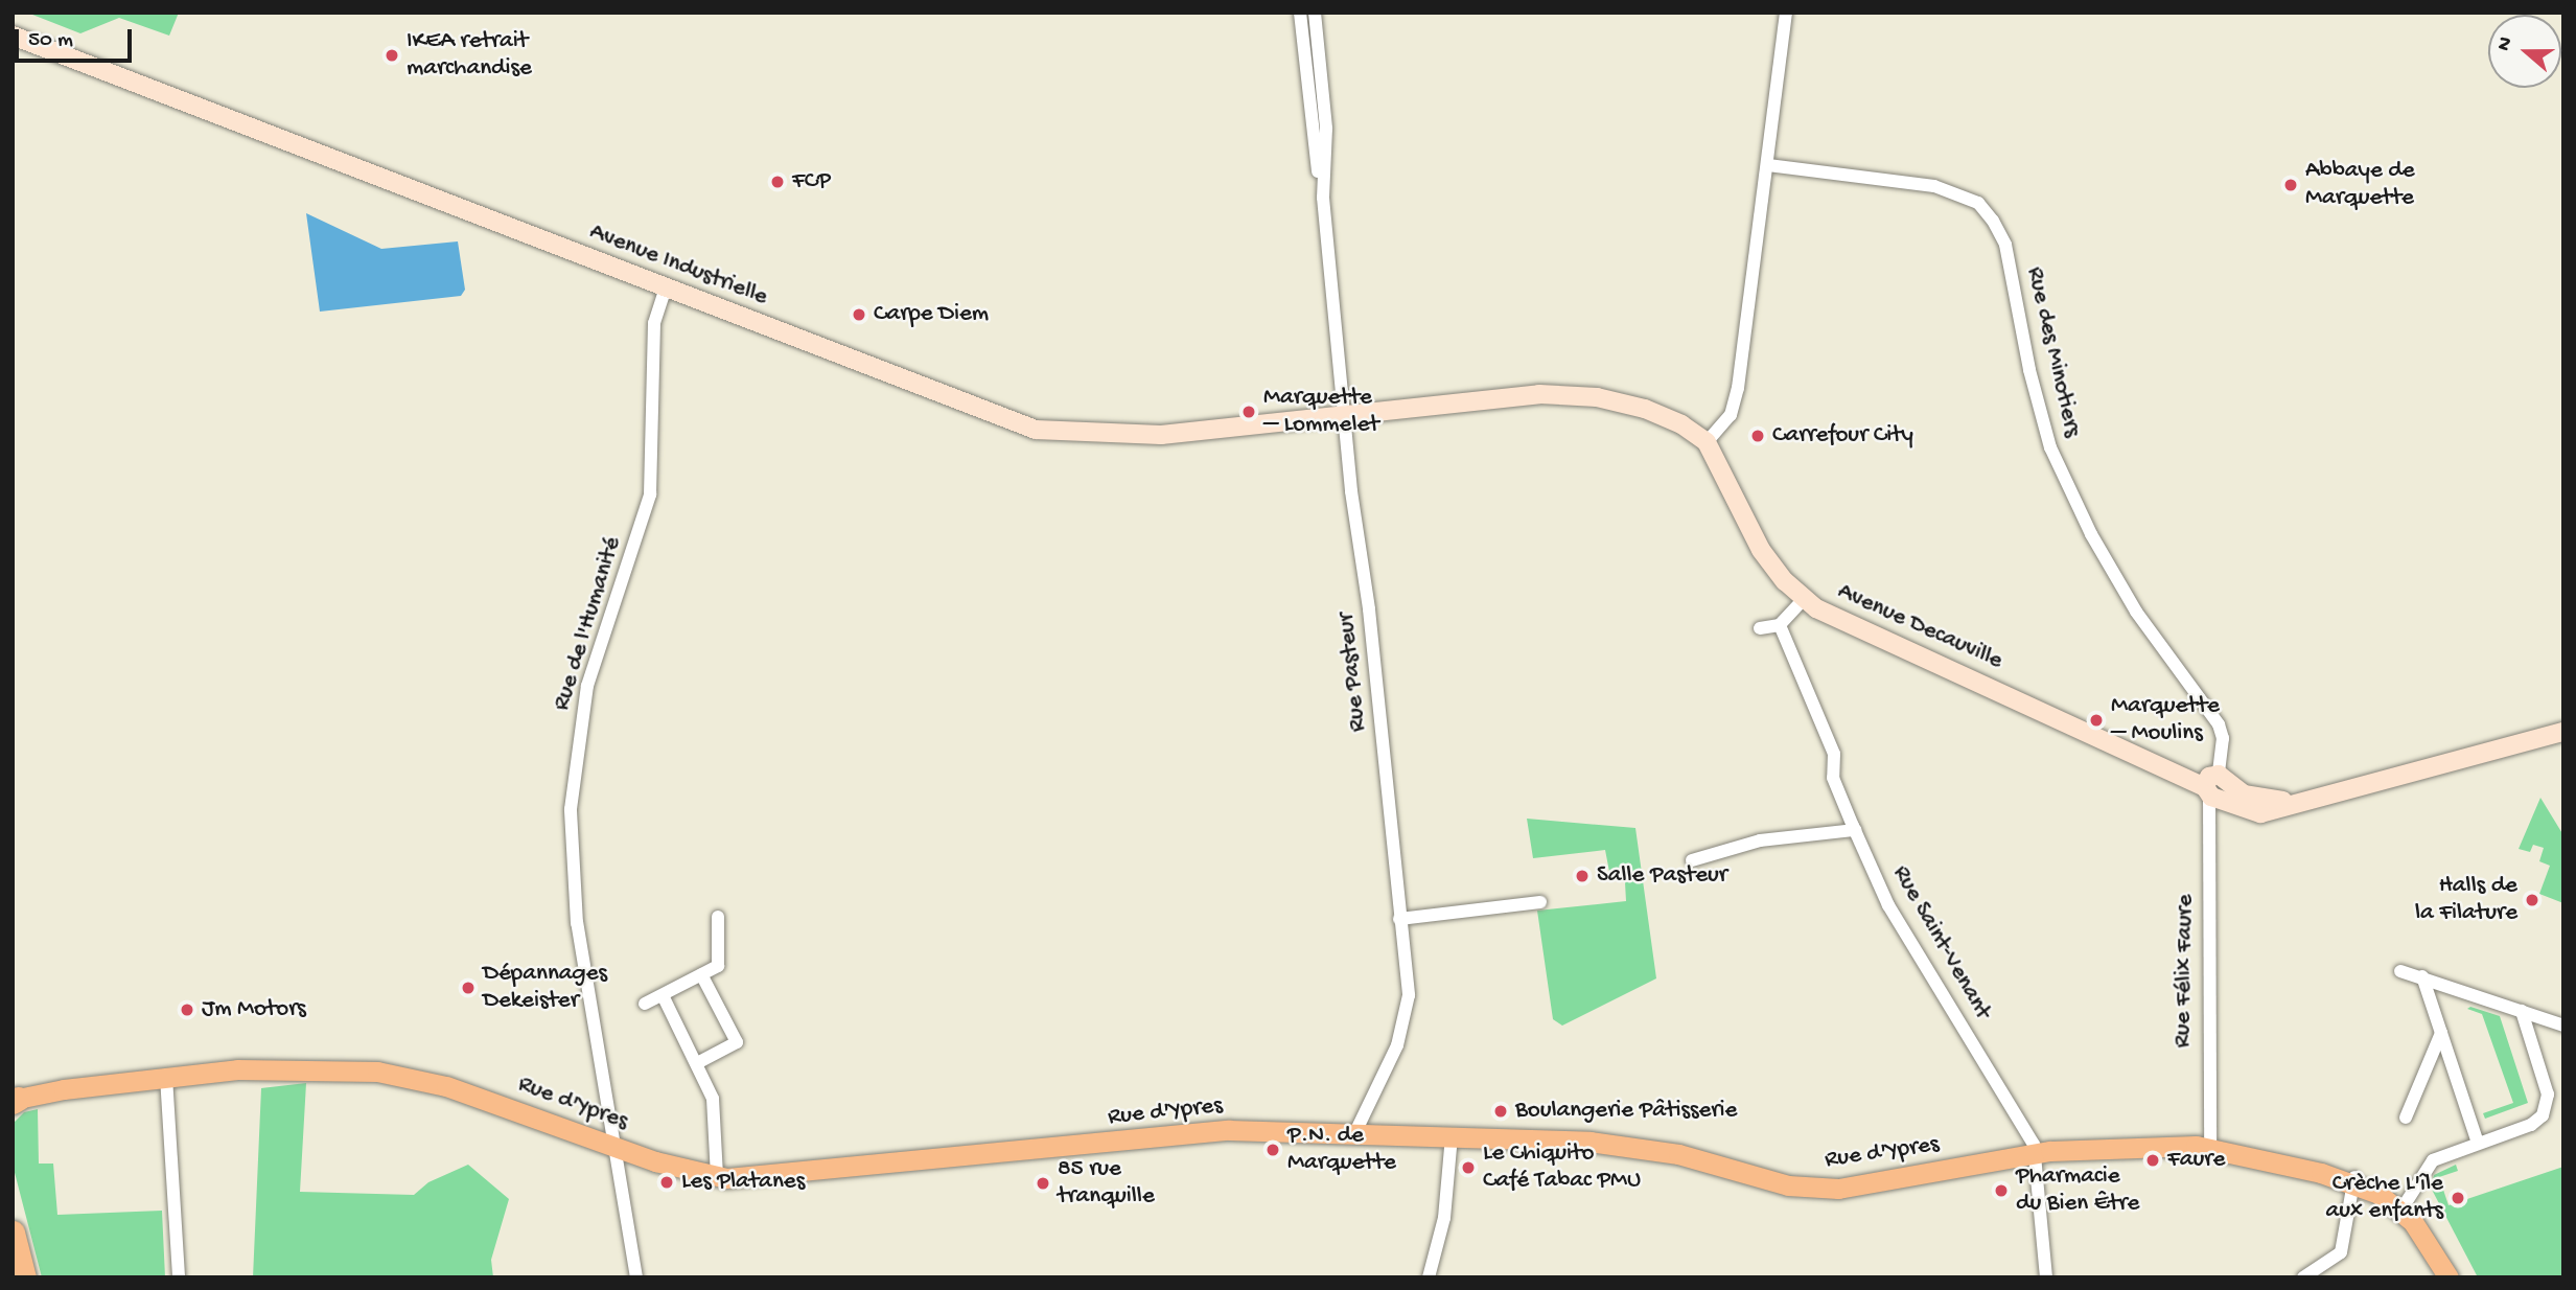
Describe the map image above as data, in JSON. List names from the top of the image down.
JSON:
{
  "streets": {
    "main road": ["Rue d'Ypres"],
    "street": [
      "Avenue Industrielle",
      "Rue des Minotiers",
      "Rue de l'Humanité",
      "Avenue Decauville",
      "Rue Pasteur",
      "Rue Saint-Venant",
      "Rue Félix Faure"
    ]
  },
  "crossings": [
    ["Avenue Industrielle", "Rue de l'Humanité"],
    ["Avenue Industrielle", "Avenue Decauville"],
    ["Avenue Industrielle", "Rue Pasteur"],
    ["Rue des Minotiers", "Avenue Decauville"],
    ["Rue des Minotiers", "Rue Félix Faure"],
    ["Rue de l'Humanité", "Rue d'Ypres"],
    ["Avenue Decauville", "Rue Pasteur"],
    ["Avenue Decauville", "Rue Félix Faure"],
    ["Rue Pasteur", "Rue d'Ypres"],
    ["Rue Saint-Venant", "Rue d'Ypres"],
    ["Rue Félix Faure", "Rue d'Ypres"]
  ],
  "places": [
    "IKEA retrait marchandise",
    "FCP",
    "Abbaye de Marquette",
    "Carpe Diem",
    "Marquette – Lommelet",
    "Carrefour City",
    "Marquette – Moulins",
    "Salle Pasteur",
    "Halls de la Filature",
    "Dépannages Dekeister",
    "Jm Motors",
    "Boulangerie Pâtisserie",
    "P.N. de Marquette",
    "Faure",
    "Le Chiquito Café Tabac PMU",
    "Les Platanes",
    "85 rue tranquille",
    "Pharmacie du Bien Être",
    "Crèche L'île aux enfants"
  ],
  "scale_bar": "50 m",
  "north": "left"
}
